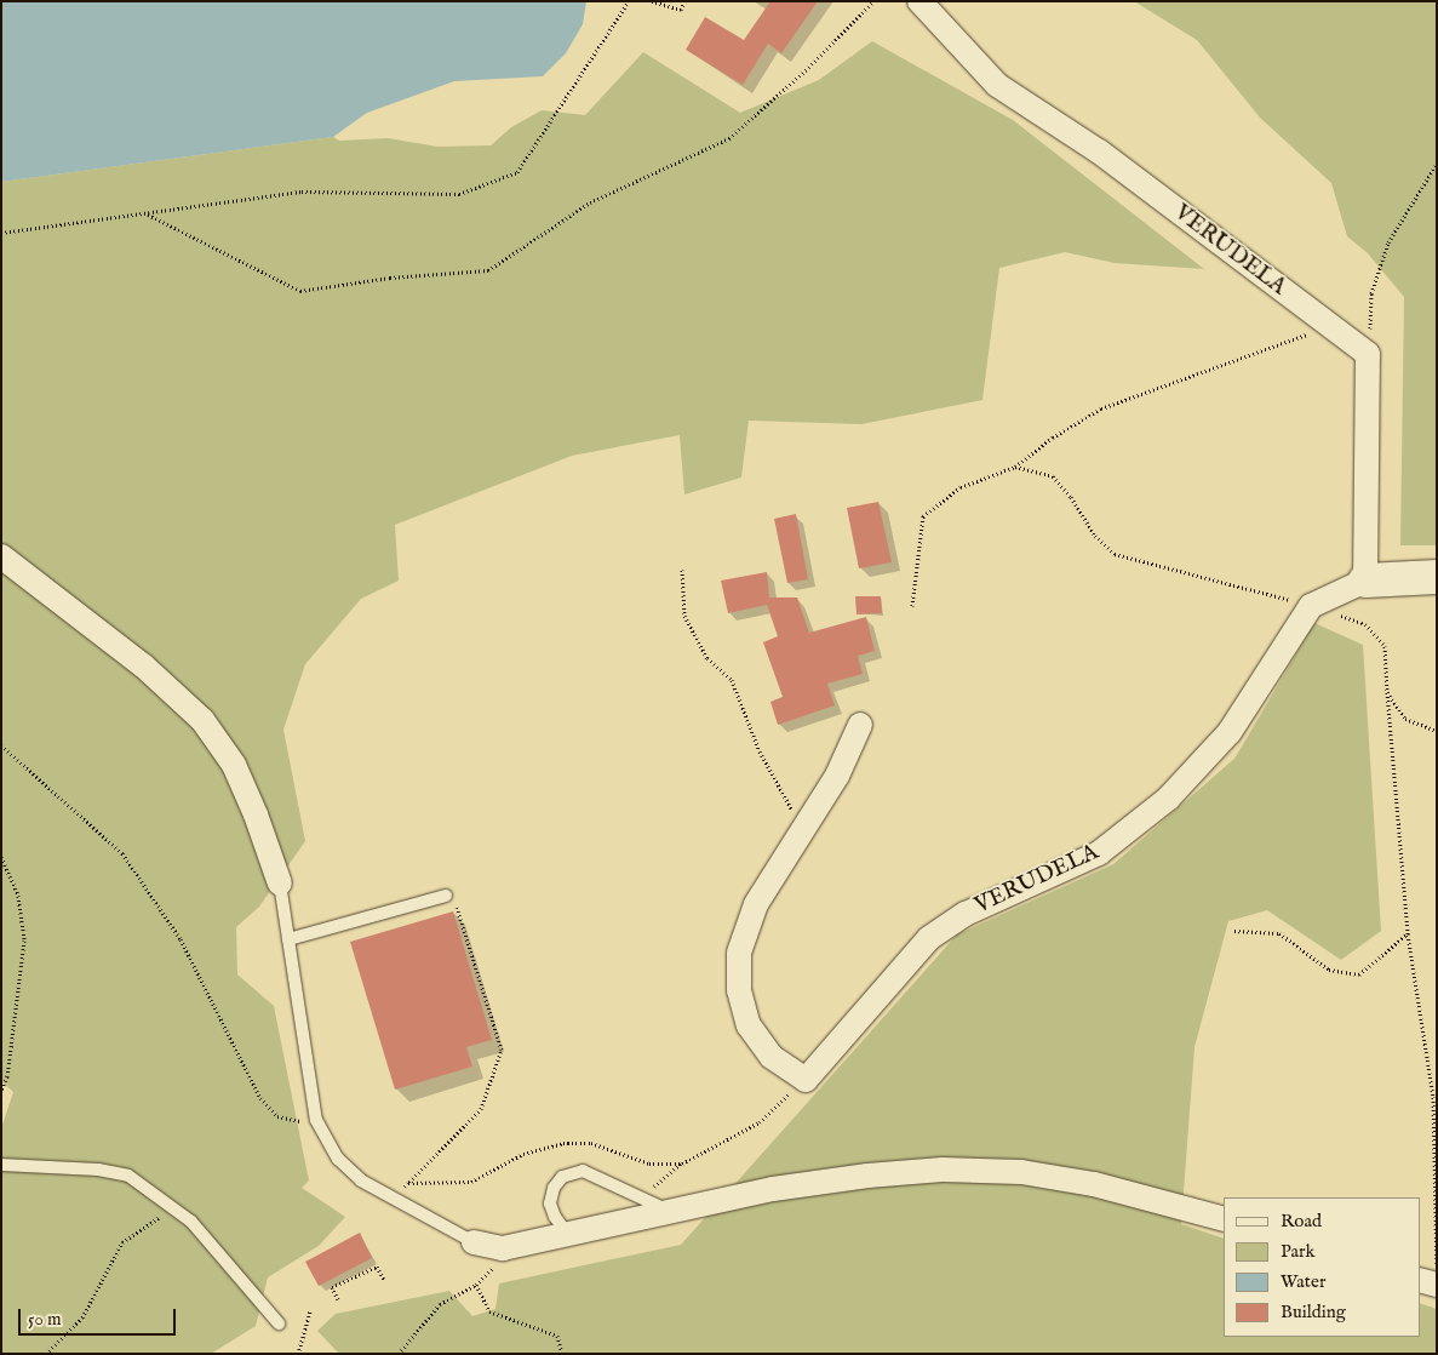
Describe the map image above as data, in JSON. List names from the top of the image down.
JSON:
{
  "streets": {
    "street": ["VERUDELA"]
  },
  "legend": [
    "Road",
    "Park",
    "Water",
    "Building"
  ],
  "scale_bar": "50 m"
}
